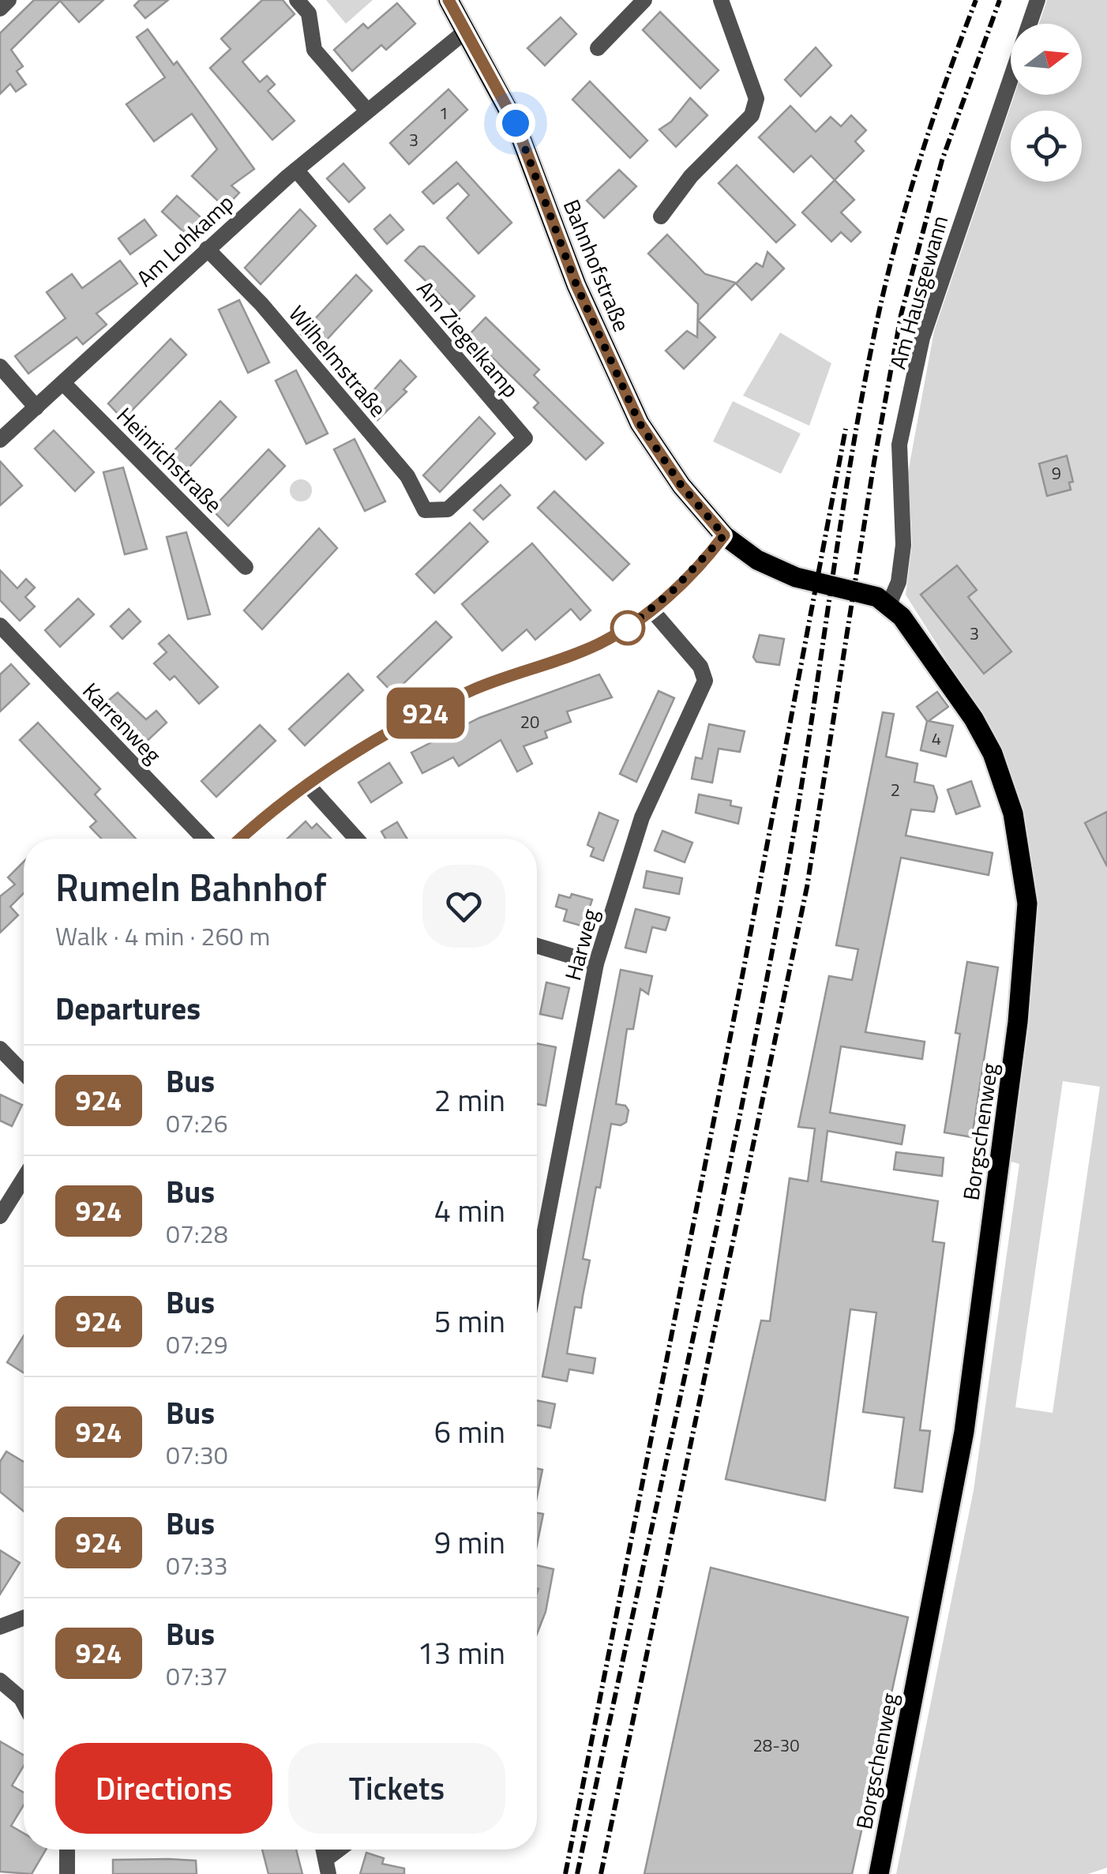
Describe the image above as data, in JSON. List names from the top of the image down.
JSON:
{
  "streets": {
    "main road": ["Bahnhofstraße", "Borgschenweg"],
    "street": [
      "Am Lohkamp",
      "Am Hausgewann",
      "Am Ziegelkamp",
      "Wilhelmstraße",
      "Heinrichstraße",
      "Karrenweg",
      "Harweg"
    ]
  },
  "crossings": [
    ["Am Lohkamp", "Bahnhofstraße"],
    ["Am Lohkamp", "Am Ziegelkamp"],
    ["Am Lohkamp", "Wilhelmstraße"],
    ["Am Lohkamp", "Heinrichstraße"],
    ["Bahnhofstraße", "Borgschenweg"],
    ["Am Hausgewann", "Borgschenweg"],
    ["Am Ziegelkamp", "Wilhelmstraße"]
  ],
  "lines": ["bus line 924"],
  "house_numbers": [
    "1",
    "3",
    "9",
    "3",
    "20",
    "4",
    "2",
    "28-30"
  ],
  "north": "right",
  "page": {
    "on_map": "924",
    "heading": [
      ["Rumeln Bahnhof", "Walk · 4 min · 260 m"],
      "Departures"
    ],
    "list": [
      {
        "mark": "924",
        "name": "Bus",
        "note": "07:26",
        "value": "2 min"
      },
      {
        "mark": "924",
        "name": "Bus",
        "note": "07:28",
        "value": "4 min"
      },
      {
        "mark": "924",
        "name": "Bus",
        "note": "07:29",
        "value": "5 min"
      },
      {
        "mark": "924",
        "name": "Bus",
        "note": "07:30",
        "value": "6 min"
      },
      {
        "mark": "924",
        "name": "Bus",
        "note": "07:33",
        "value": "9 min"
      },
      {
        "mark": "924",
        "name": "Bus",
        "note": "07:37",
        "value": "13 min"
      }
    ],
    "buttons": ["Directions", "Tickets"]
  }
}
